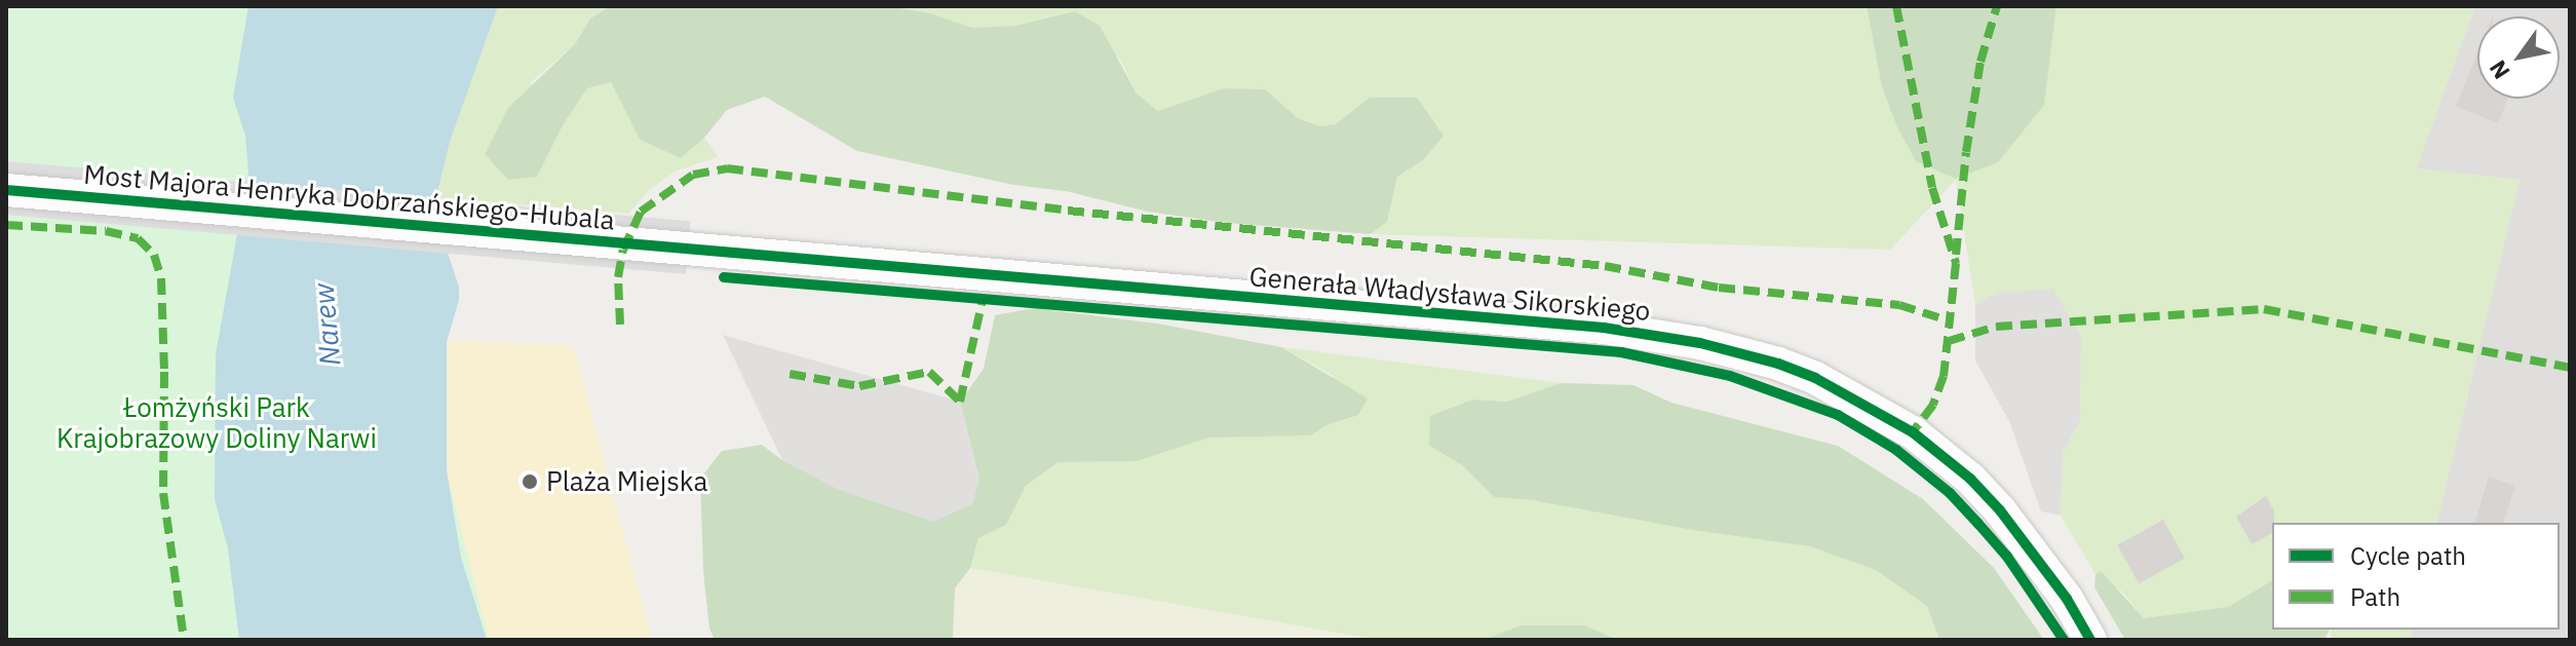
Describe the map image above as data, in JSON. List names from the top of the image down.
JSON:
{
  "streets": {
    "street": ["Most Majora Henryka Dobrzańskiego-Hubala", "Generała Władysława Sikorskiego"]
  },
  "crossings": [
    ["Most Majora Henryka Dobrzańskiego-Hubala", "Generała Władysława Sikorskiego"]
  ],
  "water": ["Narew"],
  "parks": ["Łomżyński Park Krajobrazowy Doliny Narwi"],
  "places": ["Plaża Miejska"],
  "legend": ["Cycle path", "Path"],
  "north": "bottom left"
}
